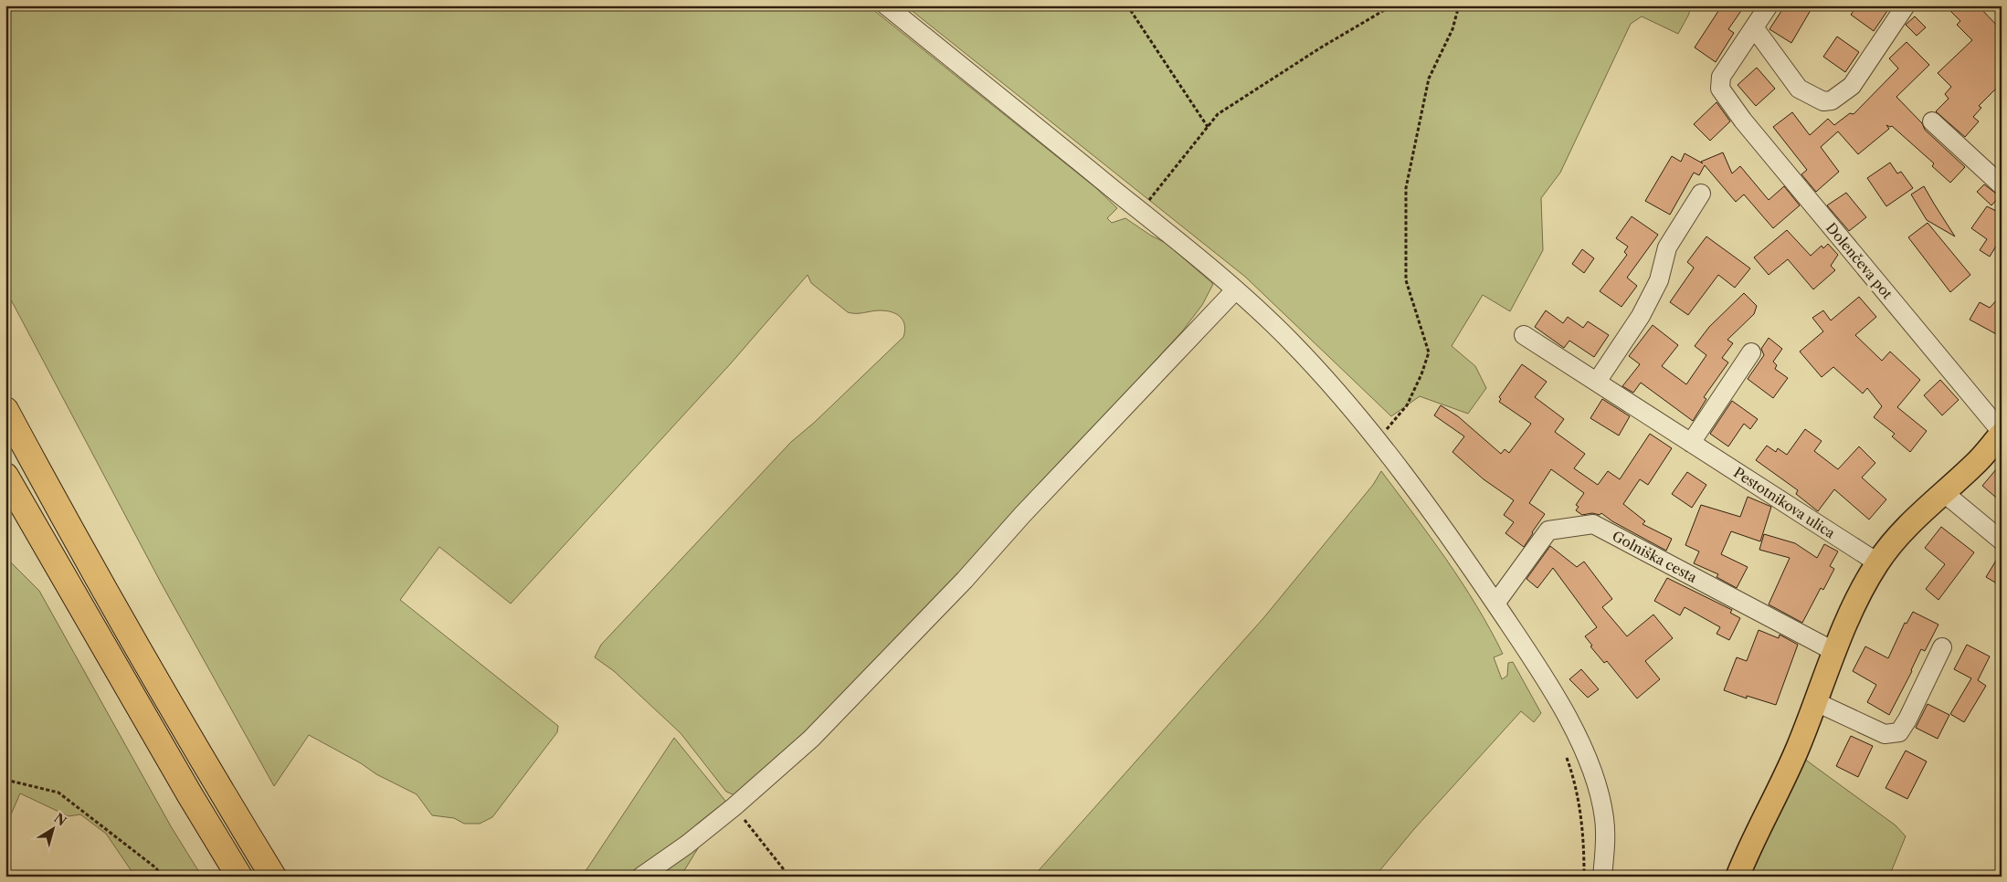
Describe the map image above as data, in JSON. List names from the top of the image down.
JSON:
{
  "streets": {
    "street": ["Dolenčeva pot", "Pestotnikova ulica", "Golniška cesta"]
  },
  "north": "top right"
}
